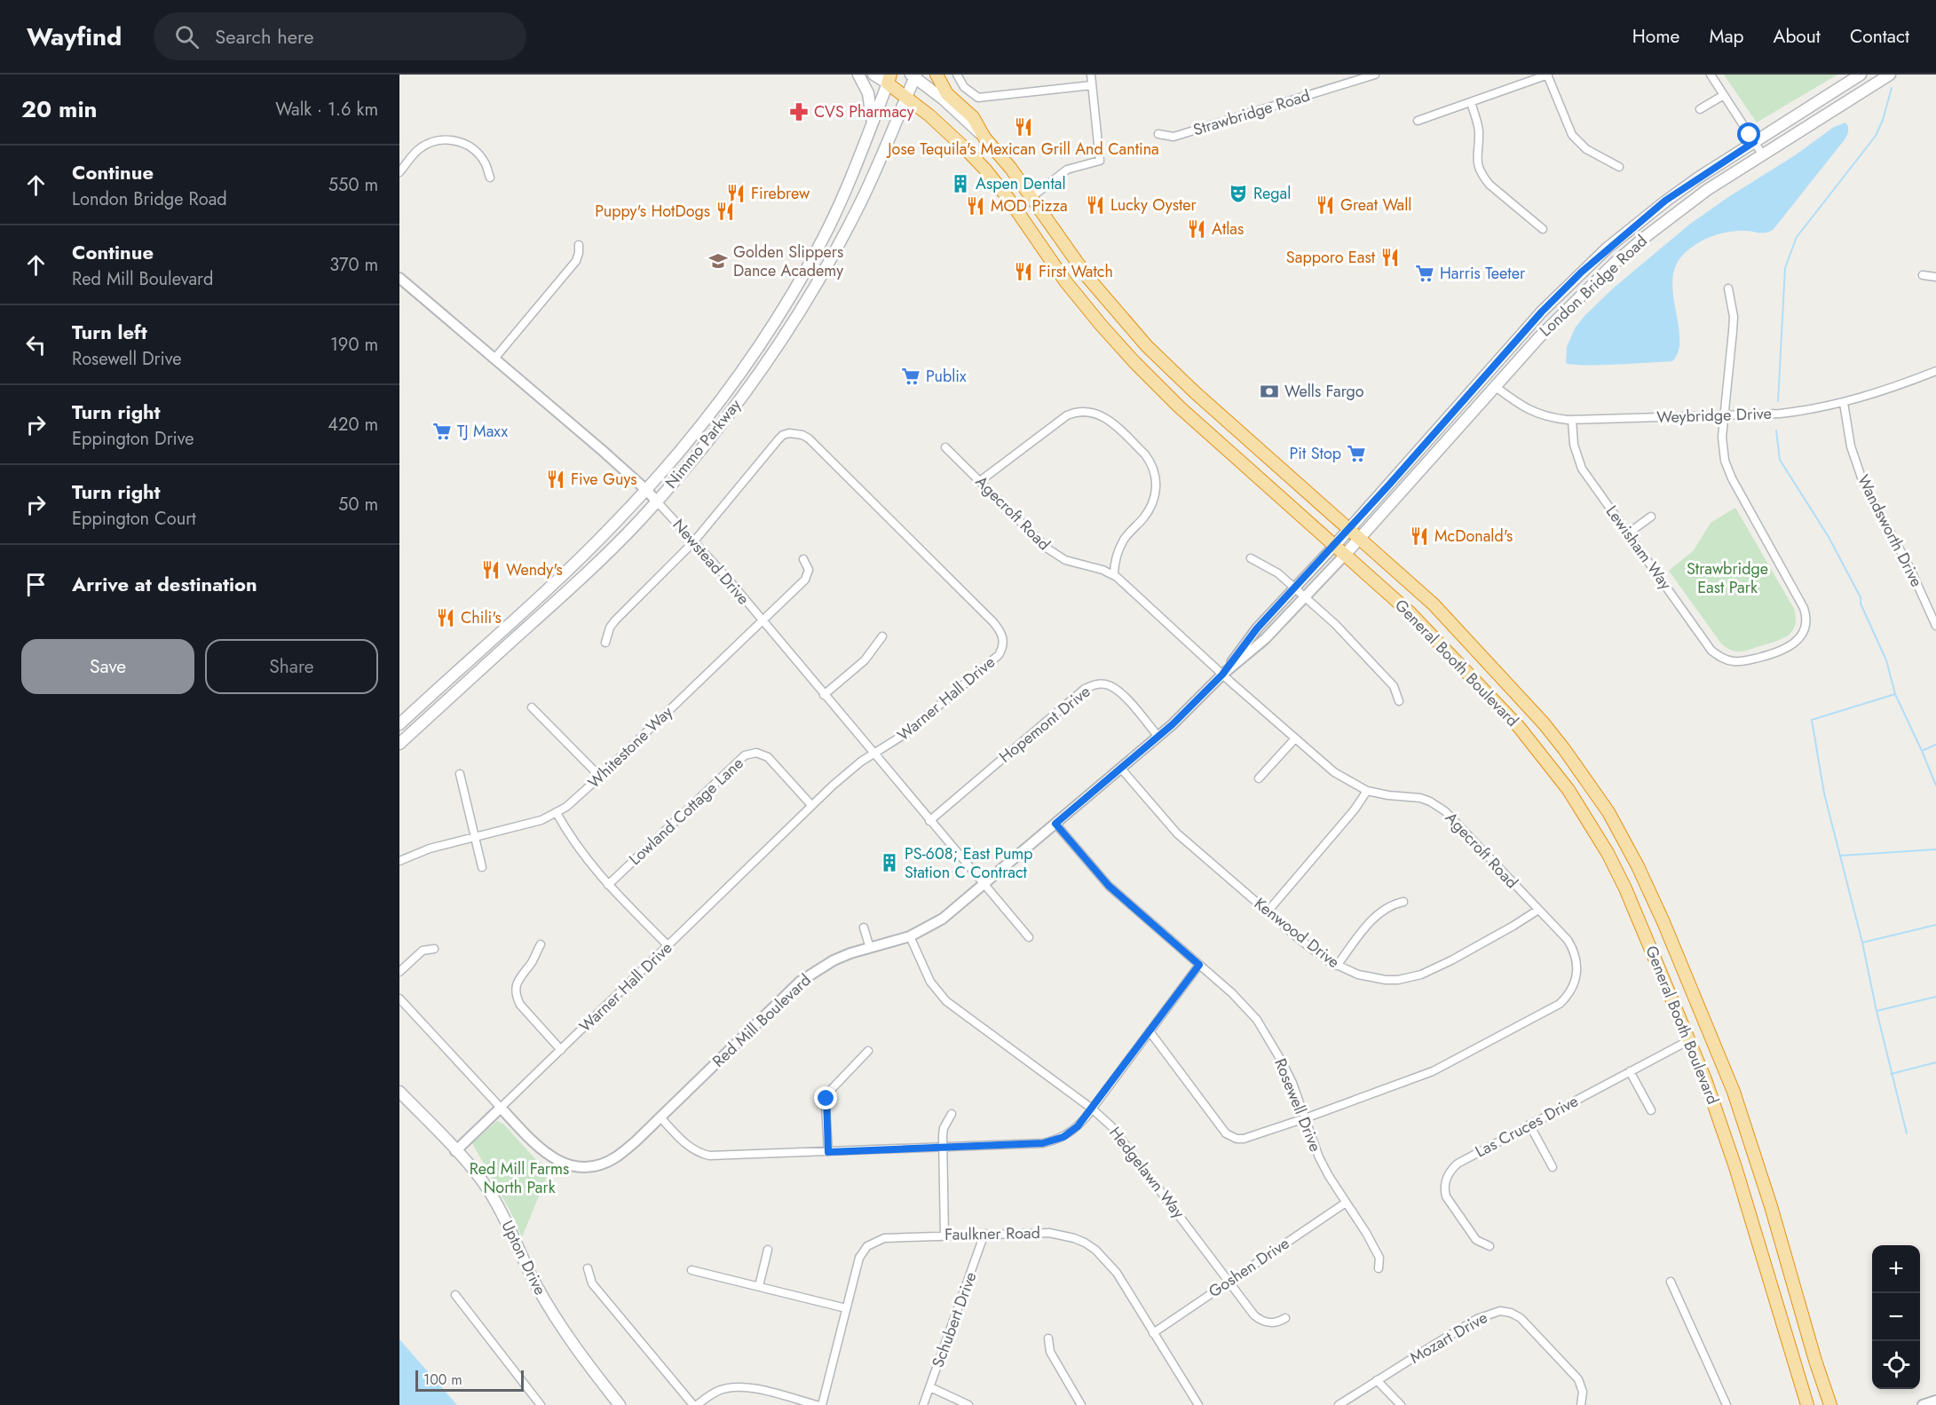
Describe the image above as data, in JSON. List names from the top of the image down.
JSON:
{
  "streets": {
    "highway": ["General Booth Boulevard"],
    "main road": ["London Bridge Road", "Nimmo Parkway", "Upton Drive"],
    "street": [
      "Strawbridge Road",
      "Weybridge Drive",
      "Agecroft Road",
      "Wandsworth Drive",
      "Lewisham Way",
      "Newstead Drive",
      "Warner Hall Drive",
      "Hopemont Drive",
      "Whitestone Way",
      "Lowland Cottage Lane",
      "Kenwood Drive",
      "Red Mill Boulevard",
      "Rosewell Drive",
      "Las Cruces Drive",
      "Hedgelawn Way",
      "Faulkner Road",
      "Goshen Drive",
      "Schubert Drive",
      "Mozart Drive"
    ]
  },
  "crossings": [
    ["London Bridge Road", "Weybridge Drive"],
    ["London Bridge Road", "General Booth Boulevard"],
    ["London Bridge Road", "Red Mill Boulevard"],
    ["Weybridge Drive", "Wandsworth Drive"],
    ["Weybridge Drive", "Lewisham Way"],
    ["Nimmo Parkway", "Newstead Drive"],
    ["Nimmo Parkway", "General Booth Boulevard"],
    ["Agecroft Road", "Kenwood Drive"],
    ["Agecroft Road", "Red Mill Boulevard"],
    ["Agecroft Road", "Rosewell Drive"],
    ["Newstead Drive", "Warner Hall Drive"],
    ["Newstead Drive", "Hopemont Drive"],
    ["Newstead Drive", "Whitestone Way"],
    ["Newstead Drive", "Red Mill Boulevard"],
    ["General Booth Boulevard", "Red Mill Boulevard"],
    ["General Booth Boulevard", "Las Cruces Drive"],
    ["Warner Hall Drive", "Lowland Cottage Lane"],
    ["Warner Hall Drive", "Red Mill Boulevard"],
    ["Warner Hall Drive", "Upton Drive"],
    ["Hopemont Drive", "Red Mill Boulevard"],
    ["Kenwood Drive", "Red Mill Boulevard"],
    ["Red Mill Boulevard", "Rosewell Drive"],
    ["Red Mill Boulevard", "Hedgelawn Way"],
    ["Rosewell Drive", "Goshen Drive"],
    ["Hedgelawn Way", "Goshen Drive"],
    ["Faulkner Road", "Goshen Drive"],
    ["Faulkner Road", "Schubert Drive"]
  ],
  "parks": ["Strawbridge East Park", "Red Mill Farms North Park"],
  "places": {
    "pharmacy": ["CVS Pharmacy"],
    "restaurant": [
      "Jose Tequila's Mexican Grill And Cantina",
      "Firebrew",
      "Lucky Oyster",
      "Great Wall",
      "MOD Pizza",
      "Puppy's HotDogs",
      "Atlas",
      "Sapporo East",
      "First Watch",
      "Five Guys",
      "McDonald's",
      "Wendy's",
      "Chili's"
    ],
    "building": ["Aspen Dental", "PS-608; East Pump Station C Contract"],
    "theatre": ["Regal"],
    "school or university": ["Golden Slippers Dance Academy"],
    "supermarket": [
      "Harris Teeter",
      "Publix",
      "TJ Maxx",
      "Pit Stop"
    ],
    "bank": ["Wells Fargo"]
  },
  "scale_bar": "100 m",
  "page": {
    "header": "Wayfind",
    "search": "Search here",
    "nav": [
      "Home",
      "Map",
      "About",
      "Contact"
    ],
    "heading": ["20 min", "Walk · 1.6 km"],
    "list": [
      ["Continue", "London Bridge Road", "550 m"],
      ["Continue", "Red Mill Boulevard", "370 m"],
      ["Turn left", "Rosewell Drive", "190 m"],
      ["Turn right", "Eppington Drive", "420 m"],
      ["Turn right", "Eppington Court", "50 m"],
      "Arrive at destination"
    ],
    "buttons": ["Save", "Share"],
    "map_buttons": ["+", "−"],
    "scale": "100 m"
  }
}
